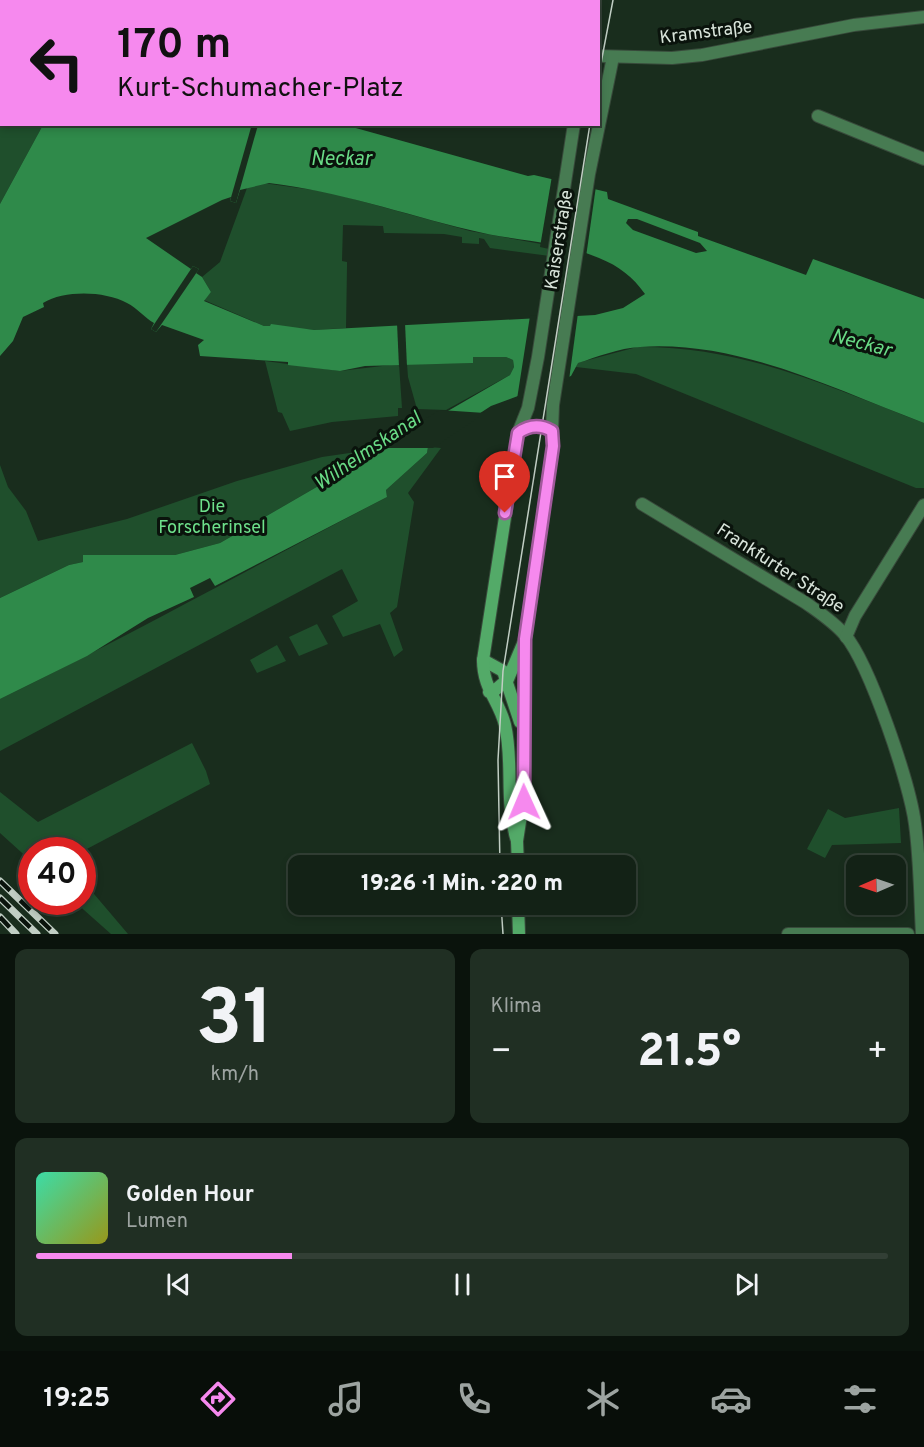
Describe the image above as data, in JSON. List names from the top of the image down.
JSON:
{
  "streets": {
    "street": ["Kramstraße", "Kaiserstraße", "Frankfurter Straße"]
  },
  "crossings": [
    ["Kramstraße", "Kaiserstraße"]
  ],
  "water": ["Neckar", "Wilhelmskanal"],
  "parks": ["Die Forscherinsel"],
  "north": "left",
  "page": {
    "turn": ["170 m", "Kurt-Schumacher-Platz"],
    "limit": "40",
    "trip": "19:26 · 1 Min. · 220 m",
    "tile": [
      ["31", "km/h"],
      "Klima"
    ],
    "heat": ["−", "21.5°", "+"],
    "song": ["Golden Hour", "Lumen"],
    "tabs": "19:25"
  }
}
